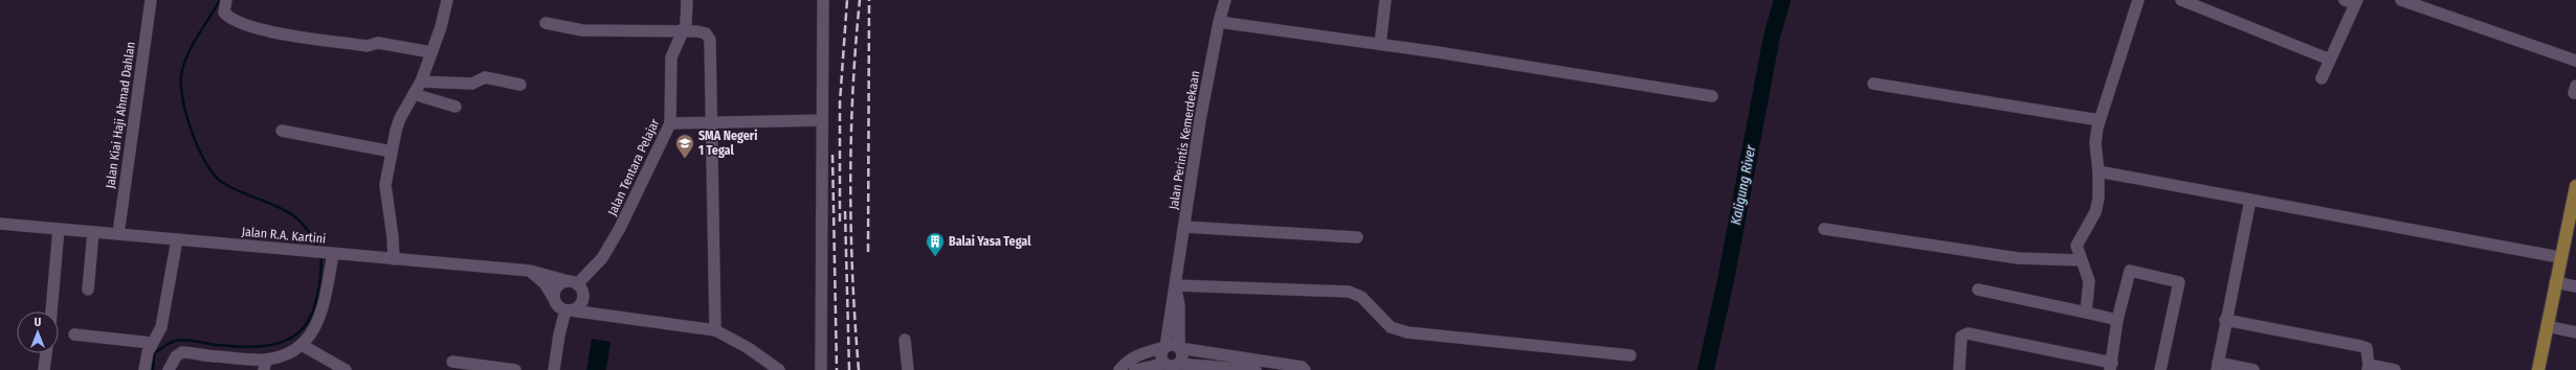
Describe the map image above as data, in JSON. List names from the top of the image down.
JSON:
{
  "streets": {
    "street": [
      "Jalan Kiai Haji Ahmad Dahlan",
      "Jalan Perintis Kemerdekaan",
      "Jalan Tentara Pelajar",
      "Jalan R.A. Kartini"
    ]
  },
  "crossings": [
    ["Jalan Kiai Haji Ahmad Dahlan", "Jalan R.A. Kartini"],
    ["Jalan Tentara Pelajar", "Jalan R.A. Kartini"]
  ],
  "water": ["Kaligung River"],
  "places": {
    "school or university": ["SMA Negeri 1 Tegal"],
    "building": ["Balai Yasa Tegal"]
  },
  "north": "top"
}
